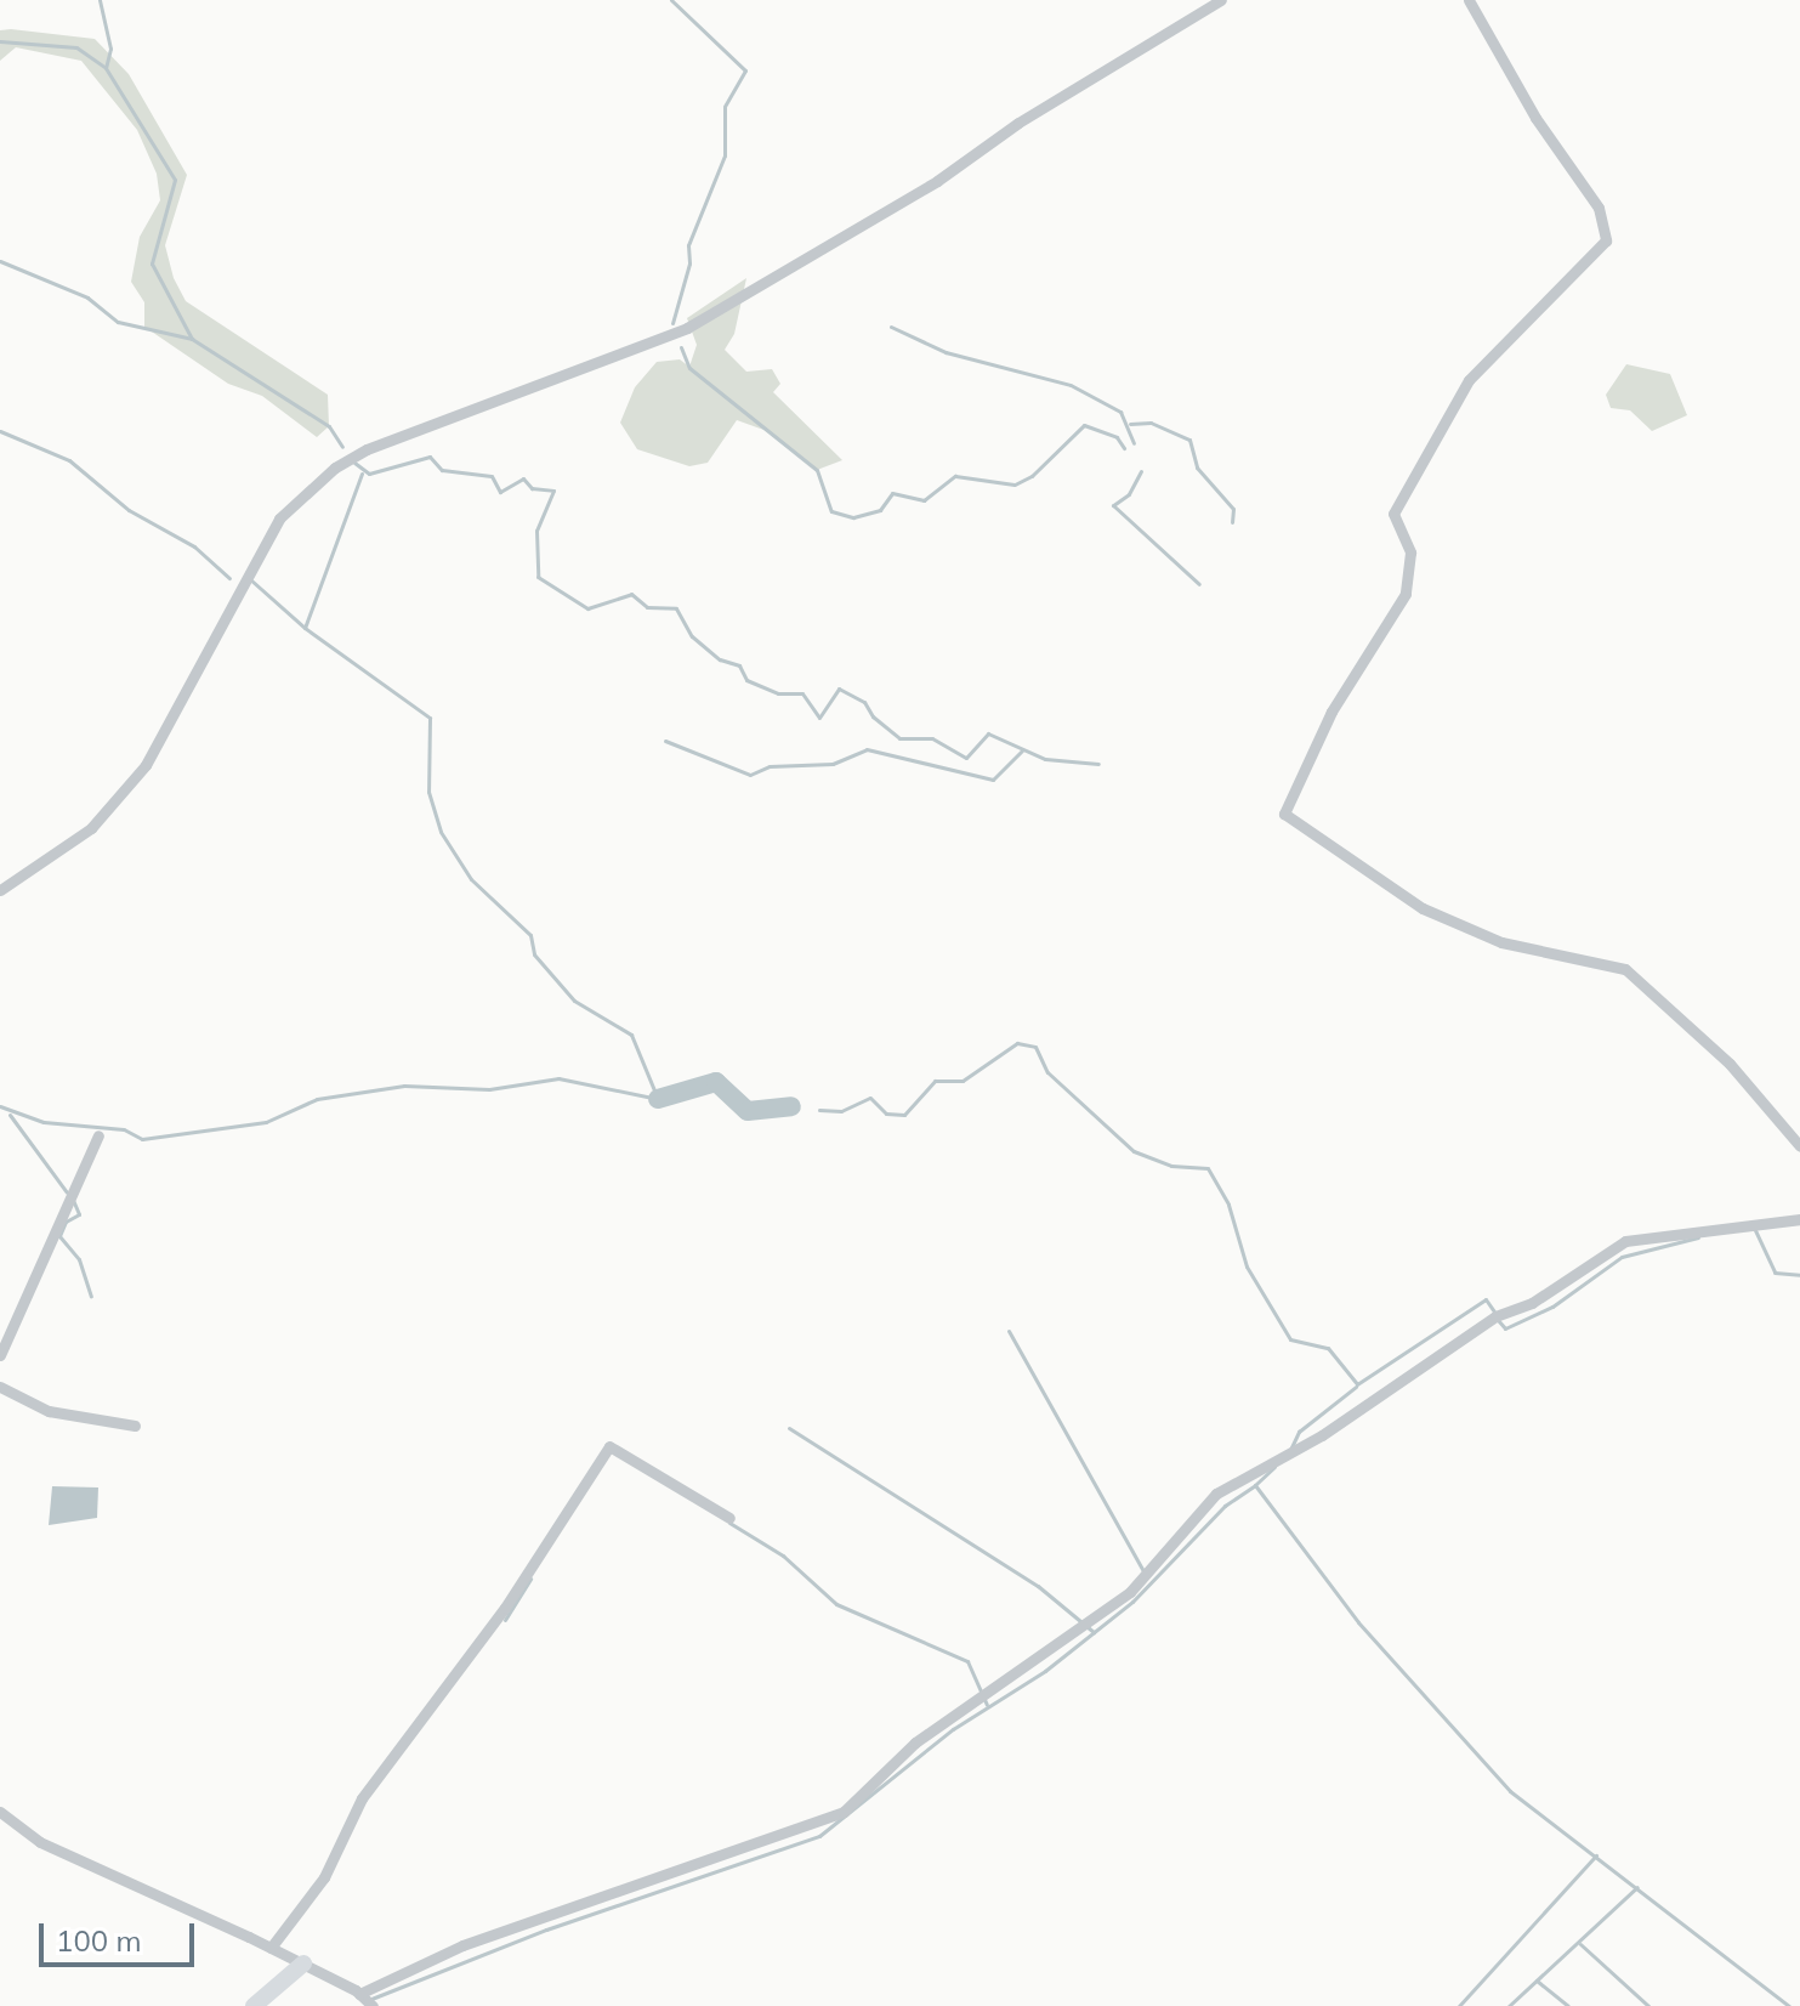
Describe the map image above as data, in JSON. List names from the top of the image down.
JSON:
{
  "scale_bar": "100 m"
}
